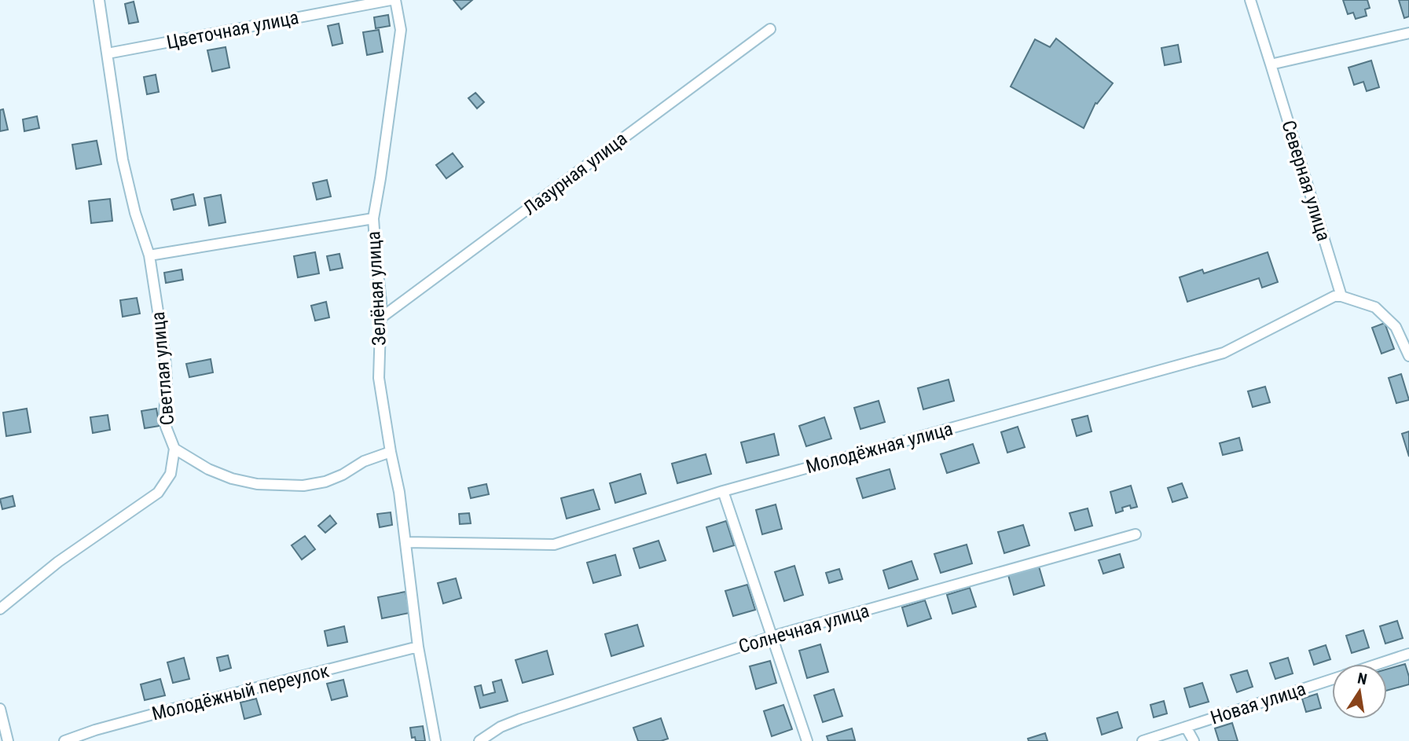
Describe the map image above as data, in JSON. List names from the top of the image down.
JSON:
{
  "streets": {
    "street": [
      "Цветочная улица",
      "Лазурная улица",
      "Северная улица",
      "Зелёная улица",
      "Светлая улица",
      "Молодёжная улица",
      "Солнечная улица",
      "Молодёжный переулок",
      "Новая улица"
    ]
  },
  "crossings": [
    ["Цветочная улица", "Светлая улица"],
    ["Лазурная улица", "Зелёная улица"],
    ["Северная улица", "Молодёжная улица"],
    ["Зелёная улица", "Светлая улица"]
  ],
  "north": "top"
}
